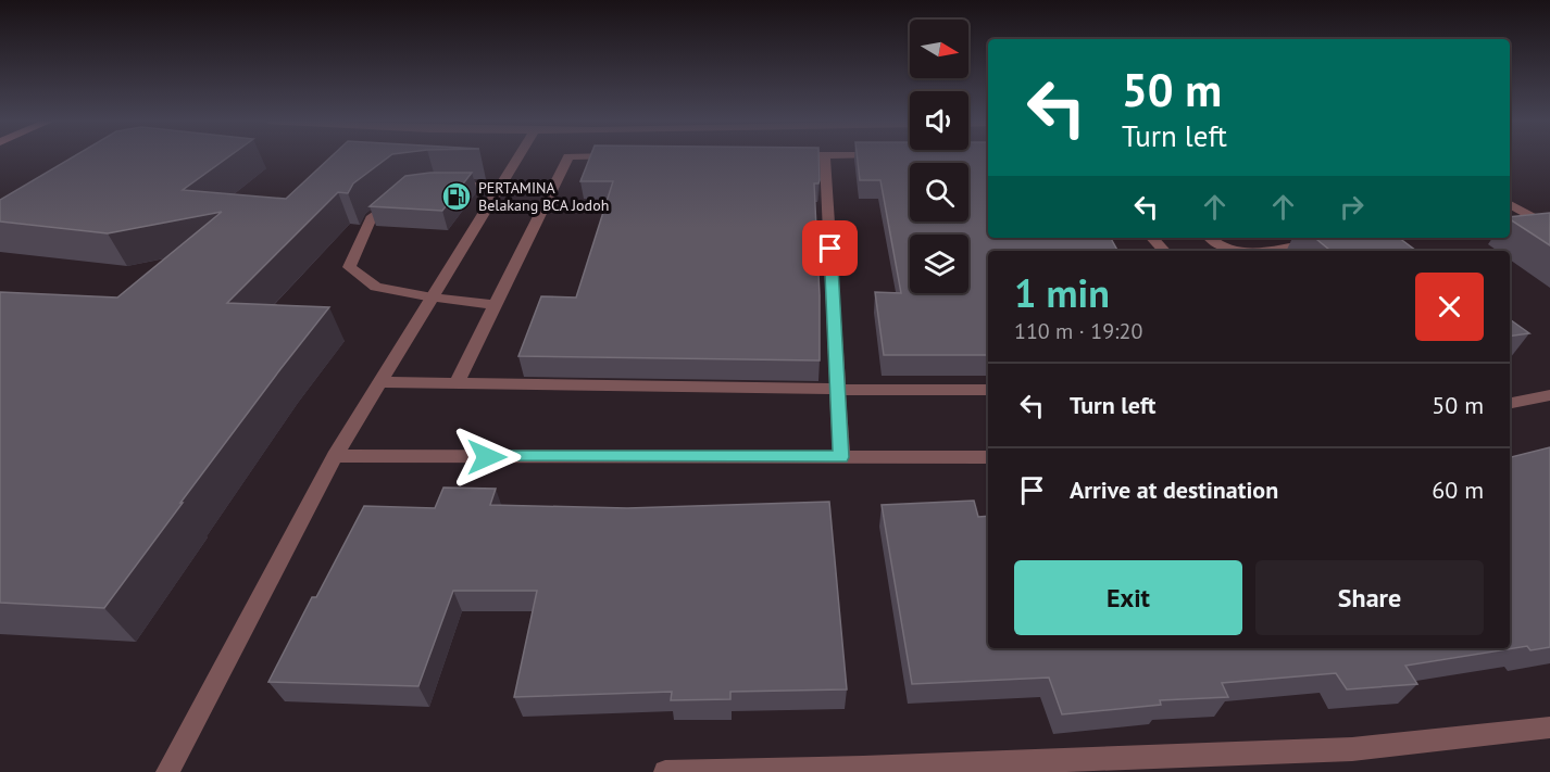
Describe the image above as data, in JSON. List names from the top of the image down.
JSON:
{
  "places": {
    "fuel station": ["PERTAMINA Belakang BCA Jodoh"]
  },
  "north": "right",
  "page": {
    "turn": ["50 m", "Turn left"],
    "heading": ["1 min", "110 m · 19:20"],
    "list": [
      {
        "name": "Turn left",
        "value": "50 m"
      },
      {
        "name": "Arrive at destination",
        "value": "60 m"
      }
    ],
    "buttons": ["Exit", "Share"]
  }
}
